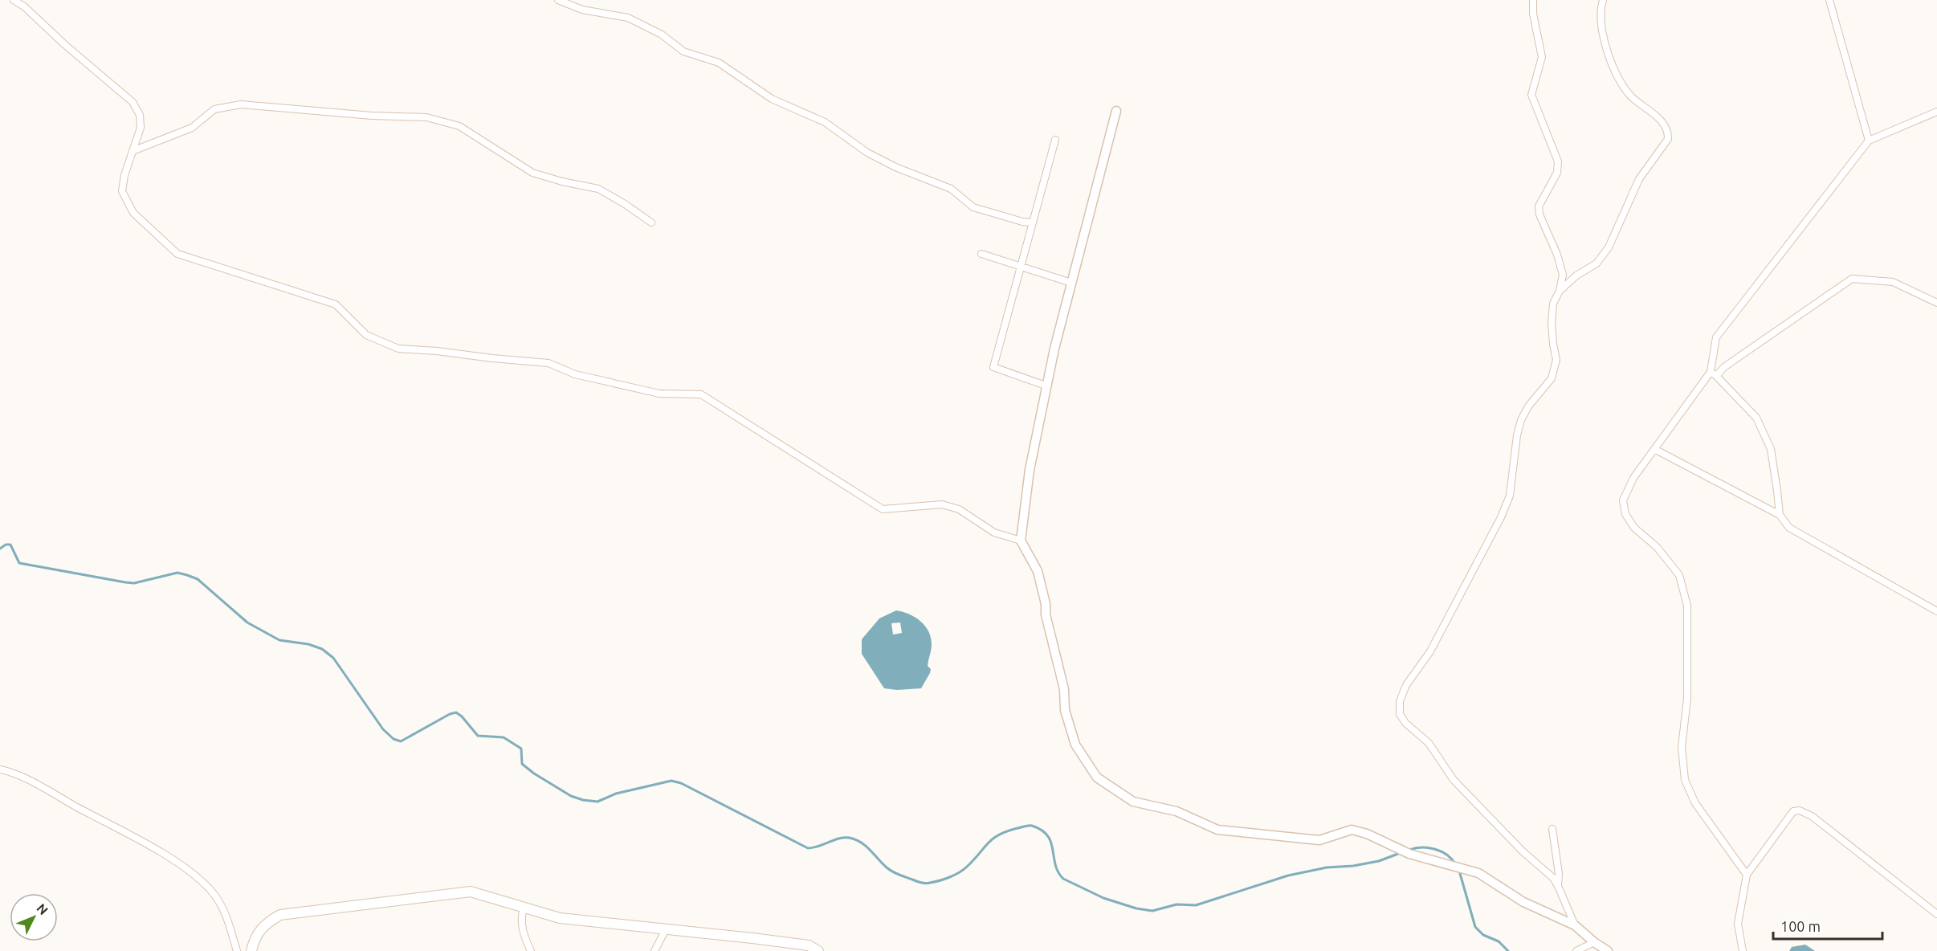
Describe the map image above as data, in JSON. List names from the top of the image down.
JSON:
{
  "scale_bar": "100 m",
  "north": "top right"
}
